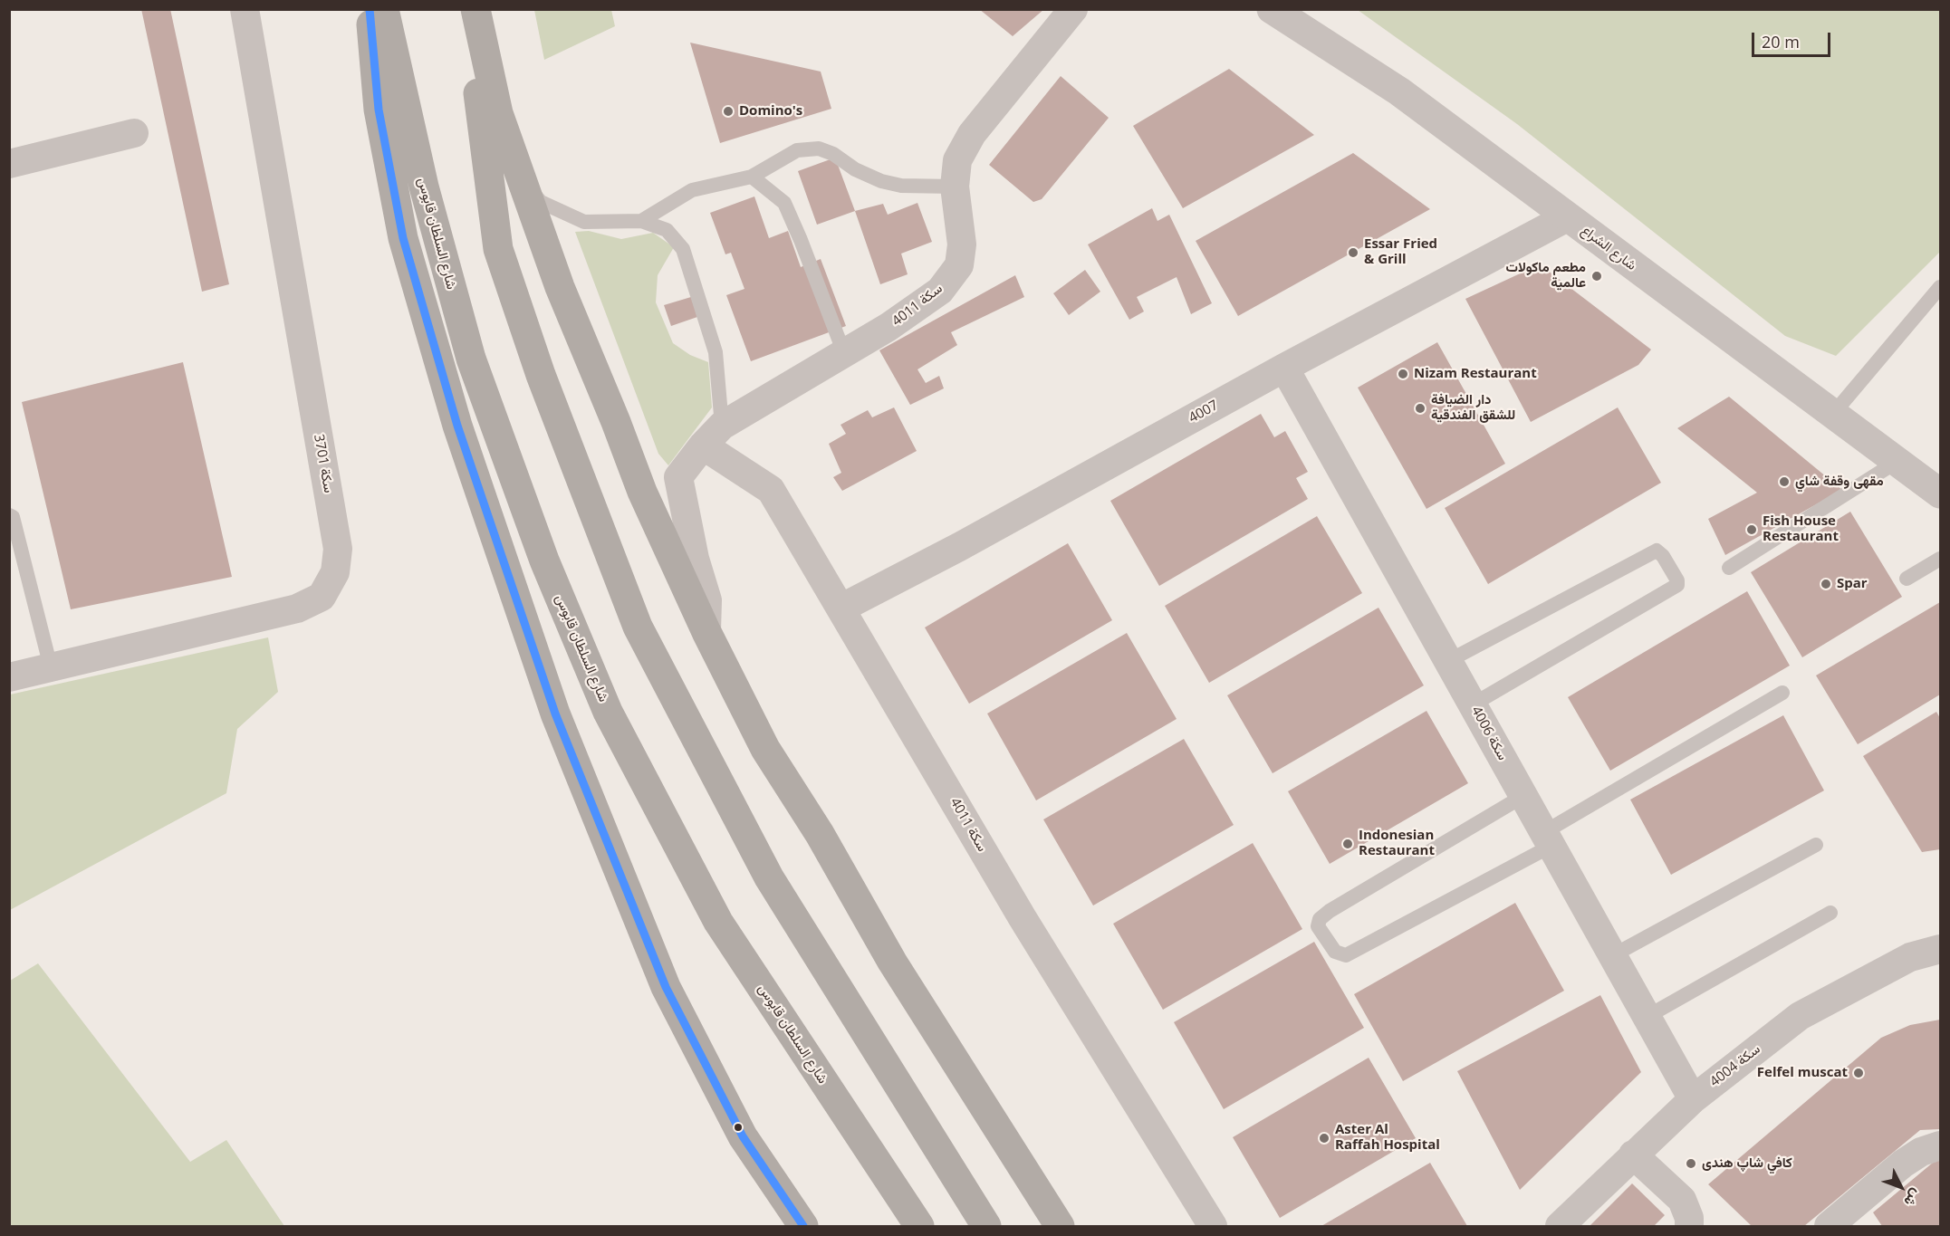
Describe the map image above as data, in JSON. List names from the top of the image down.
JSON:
{
  "streets": {
    "highway": ["شارع السلطان قابوس"],
    "street": [
      "شارع الشراع",
      "سكة 4011",
      "4007",
      "سكة 3701",
      "سكة 4006",
      "سكة 4004"
    ]
  },
  "crossings": [
    ["شارع الشراع", "4007"],
    ["سكة 4011", "4007"],
    ["4007", "سكة 4006"],
    ["سكة 4006", "سكة 4004"]
  ],
  "places": [
    "Domino's",
    "Essar Fried & Grill",
    "مطعم ماكولات عالمية",
    "Nizam Restaurant",
    "دار الضيافة للشقق الفندقية",
    "مقهى وقفة شاي",
    "Fish House Restaurant",
    "Spar",
    "Indonesian Restaurant",
    "Felfel muscat",
    "Aster Al Raffah Hospital",
    "كافي شاپ هندی"
  ],
  "scale_bar": "20 m",
  "north": "bottom right"
}
